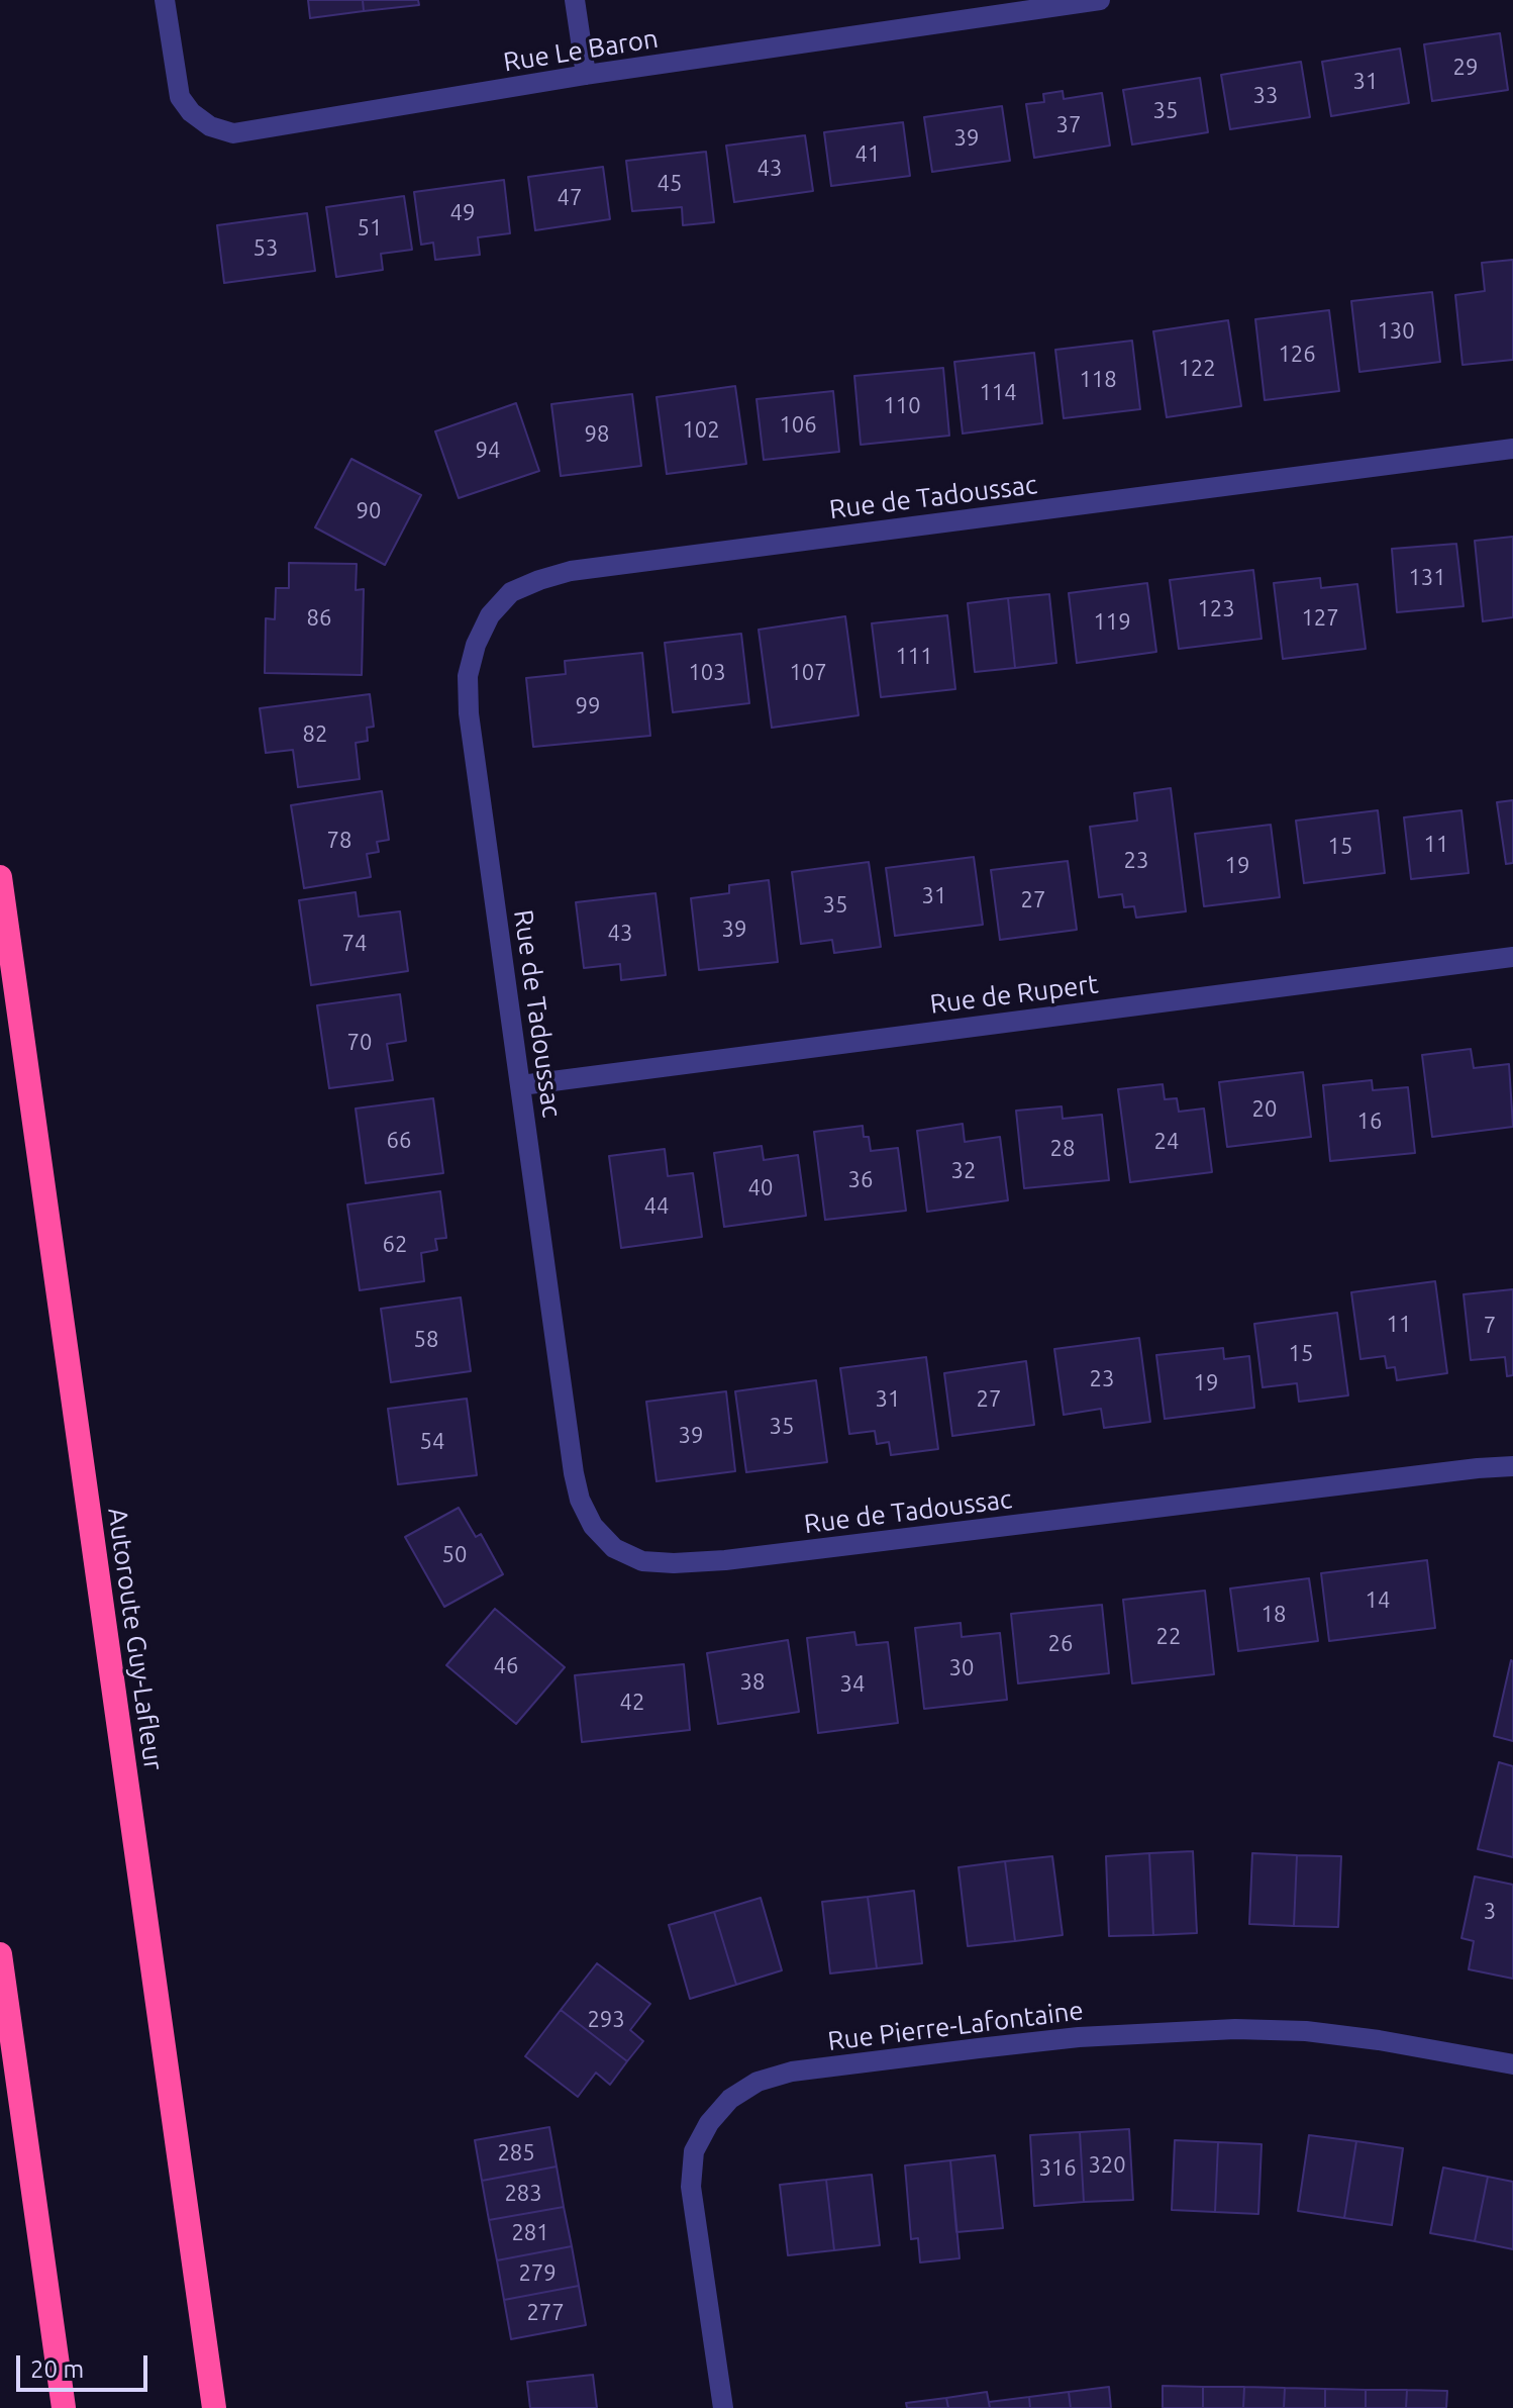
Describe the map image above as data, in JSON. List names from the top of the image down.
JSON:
{
  "streets": {
    "highway": ["Autoroute Guy-Lafleur"],
    "street": [
      "Rue Le Baron",
      "Rue de Tadoussac",
      "Rue de Rupert",
      "Rue Pierre-Lafontaine"
    ]
  },
  "crossings": [
    ["Rue de Tadoussac", "Rue de Rupert"]
  ],
  "house_numbers": [
    "29",
    "31",
    "33",
    "35",
    "37",
    "39",
    "41",
    "43",
    "45",
    "47",
    "49",
    "51",
    "53",
    "130",
    "126",
    "122",
    "118",
    "114",
    "110",
    "106",
    "102",
    "98",
    "94",
    "90",
    "131",
    "123",
    "86",
    "127",
    "119",
    "111",
    "103",
    "107",
    "99",
    "82",
    "78",
    "11",
    "15",
    "23",
    "19",
    "31",
    "27",
    "35",
    "39",
    "43",
    "74",
    "70",
    "20",
    "16",
    "66",
    "24",
    "28",
    "32",
    "36",
    "40",
    "44",
    "62",
    "11",
    "7",
    "58",
    "15",
    "23",
    "19",
    "31",
    "27",
    "35",
    "39",
    "54",
    "50",
    "14",
    "18",
    "22",
    "26",
    "46",
    "30",
    "38",
    "34",
    "42",
    "3",
    "293",
    "285",
    "320",
    "316",
    "283",
    "281",
    "279",
    "277"
  ],
  "scale_bar": "20 m"
}
